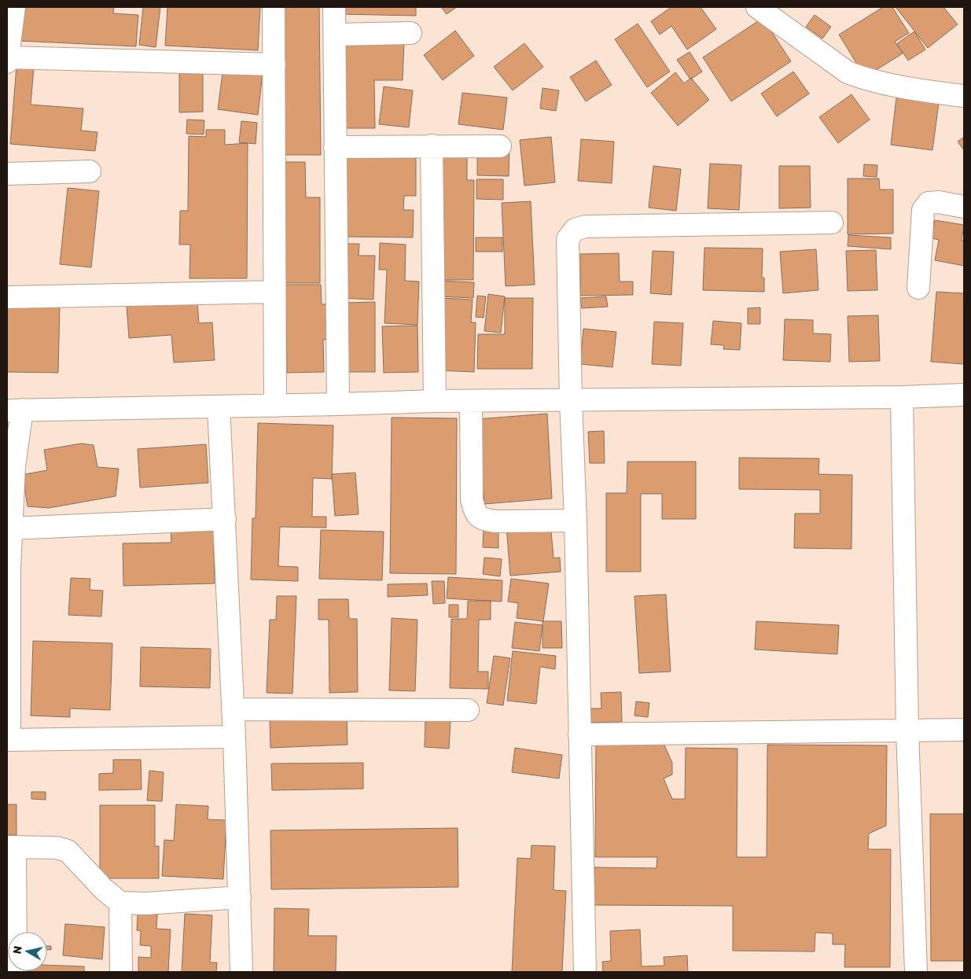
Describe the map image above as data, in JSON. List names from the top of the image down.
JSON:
{
  "north": "left"
}
